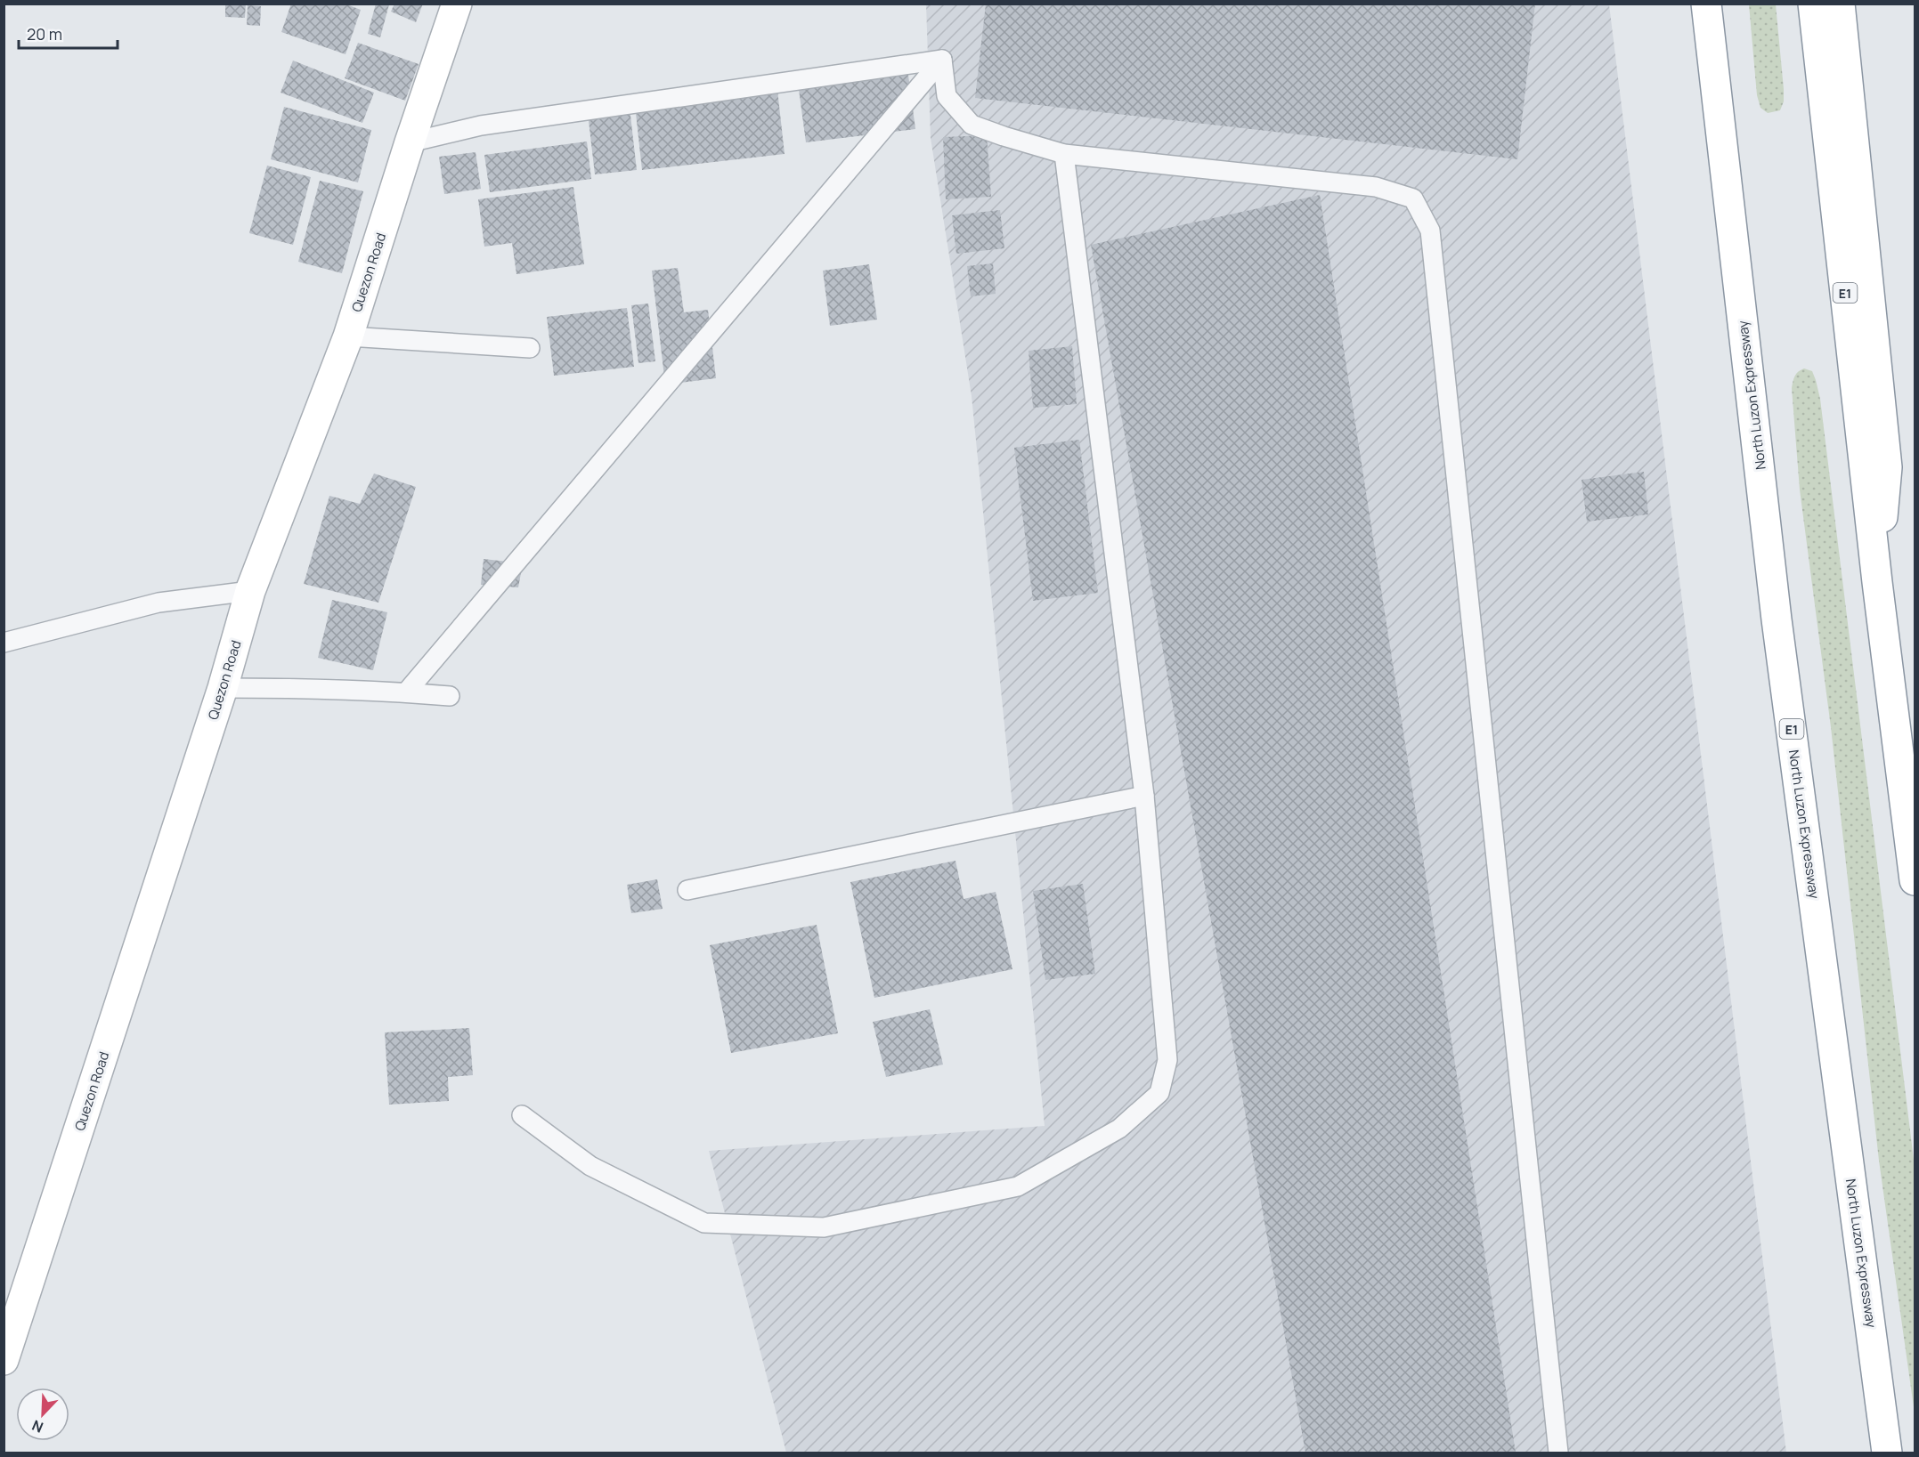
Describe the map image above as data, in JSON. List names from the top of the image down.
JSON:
{
  "streets": {
    "main road": ["Quezon Road", "E1", "North Luzon Expressway"]
  },
  "scale_bar": "20 m",
  "north": "bottom left"
}
